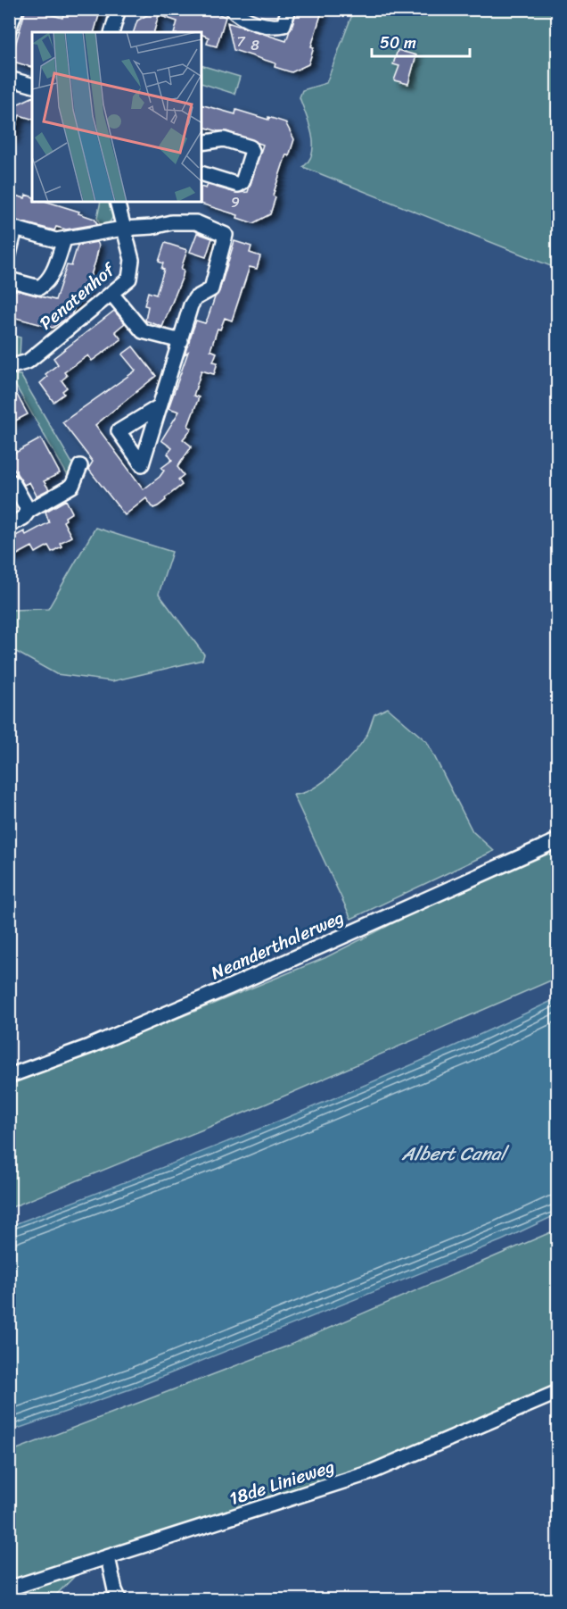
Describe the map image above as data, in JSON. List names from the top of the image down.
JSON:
{
  "streets": {
    "street": ["Penatenhof", "Neanderthalerweg", "18de Linieweg"]
  },
  "water": ["Albert Canal"],
  "house_numbers": ["7", "8", "9"],
  "scale_bar": "50 m"
}
